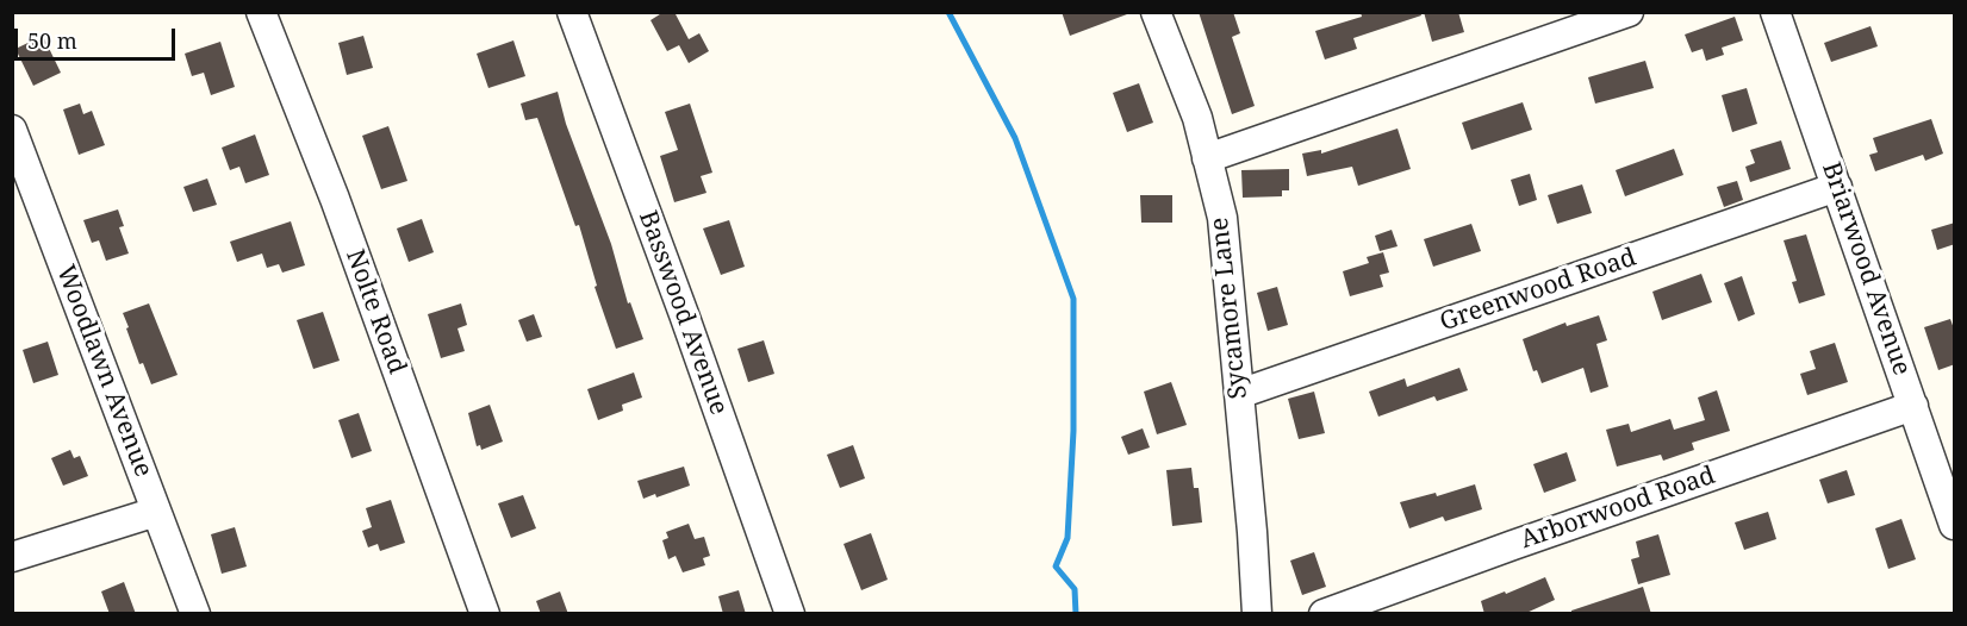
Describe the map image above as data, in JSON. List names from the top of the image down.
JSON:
{
  "streets": {
    "street": [
      "Briarwood Avenue",
      "Greenwood Road",
      "Sycamore Lane",
      "Nolte Road",
      "Basswood Avenue",
      "Woodlawn Avenue",
      "Arborwood Road"
    ]
  },
  "crossings": [
    ["Briarwood Avenue", "Greenwood Road"],
    ["Briarwood Avenue", "Arborwood Road"],
    ["Greenwood Road", "Sycamore Lane"]
  ],
  "scale_bar": "50 m"
}
